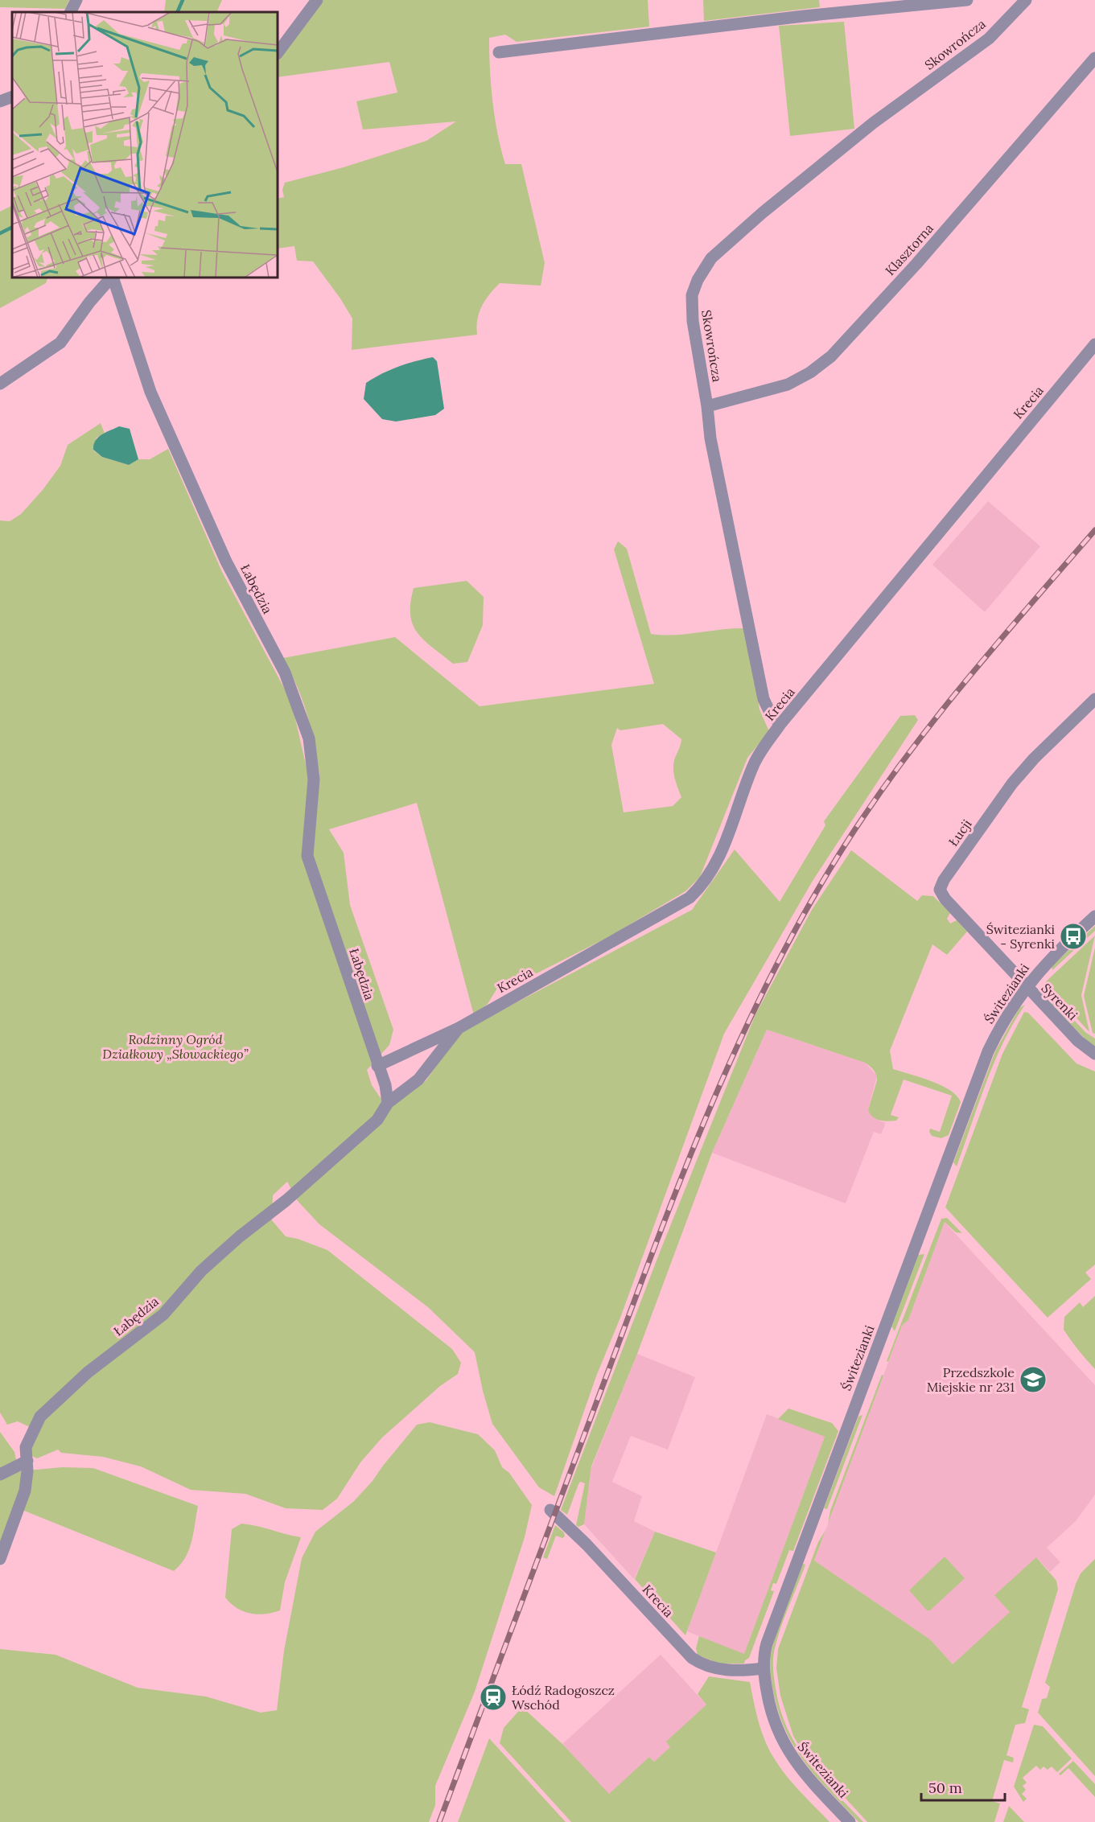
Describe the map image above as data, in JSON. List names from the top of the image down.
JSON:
{
  "streets": {
    "street": [
      "Skowrończa",
      "Klasztorna",
      "Krecia",
      "Łabędzia",
      "Łucji",
      "Świtezianki",
      "Syrenki"
    ]
  },
  "crossings": [
    ["Skowrończa", "Klasztorna"],
    ["Skowrończa", "Krecia"],
    ["Krecia", "Łabędzia"],
    ["Krecia", "Świtezianki"],
    ["Łucji", "Świtezianki"],
    ["Łucji", "Syrenki"],
    ["Świtezianki", "Syrenki"]
  ],
  "parks": ["Rodzinny Ogród Działkowy „Słowackiego”"],
  "places": {
    "bus stop": ["Świtezianki - Syrenki"],
    "school or university": ["Przedszkole Miejskie nr 231"],
    "station": ["Łódź Radogoszcz Wschód"]
  },
  "scale_bar": "50 m"
}
